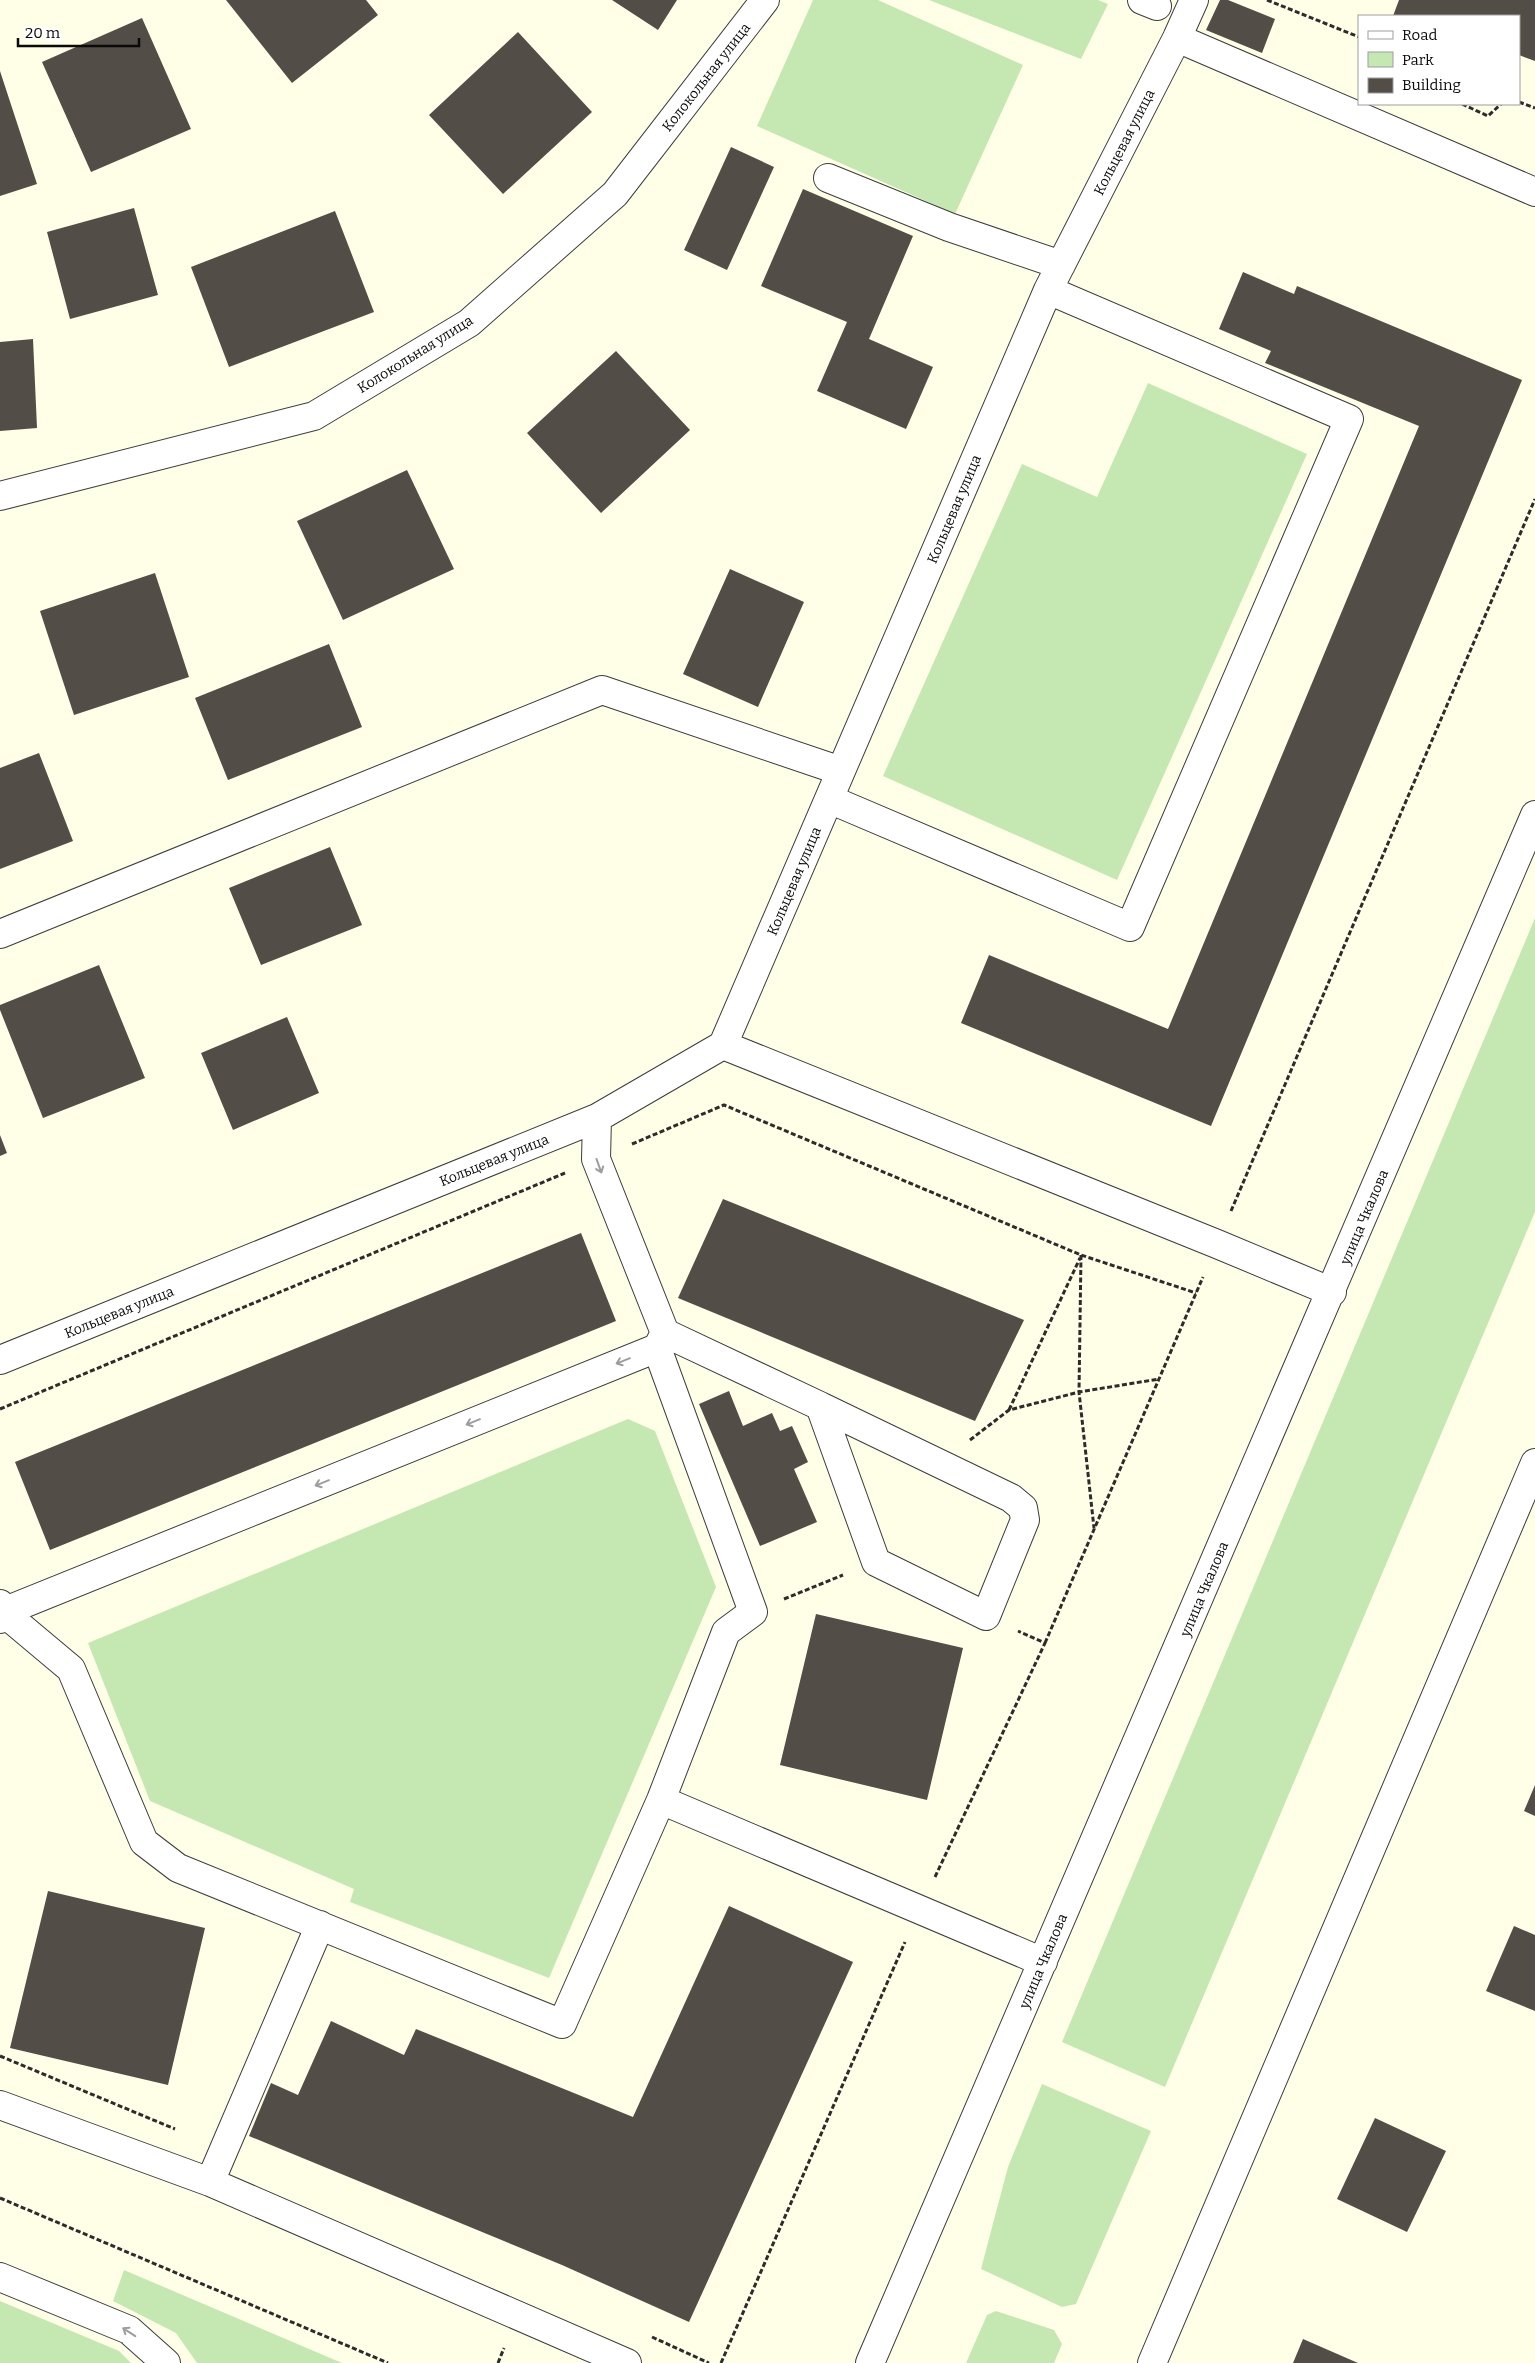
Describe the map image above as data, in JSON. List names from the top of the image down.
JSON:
{
  "streets": {
    "street": ["Колокольная улица", "Кольцевая улица", "улица Чкалова"]
  },
  "legend": ["Road", "Park", "Building"],
  "scale_bar": "20 m"
}
